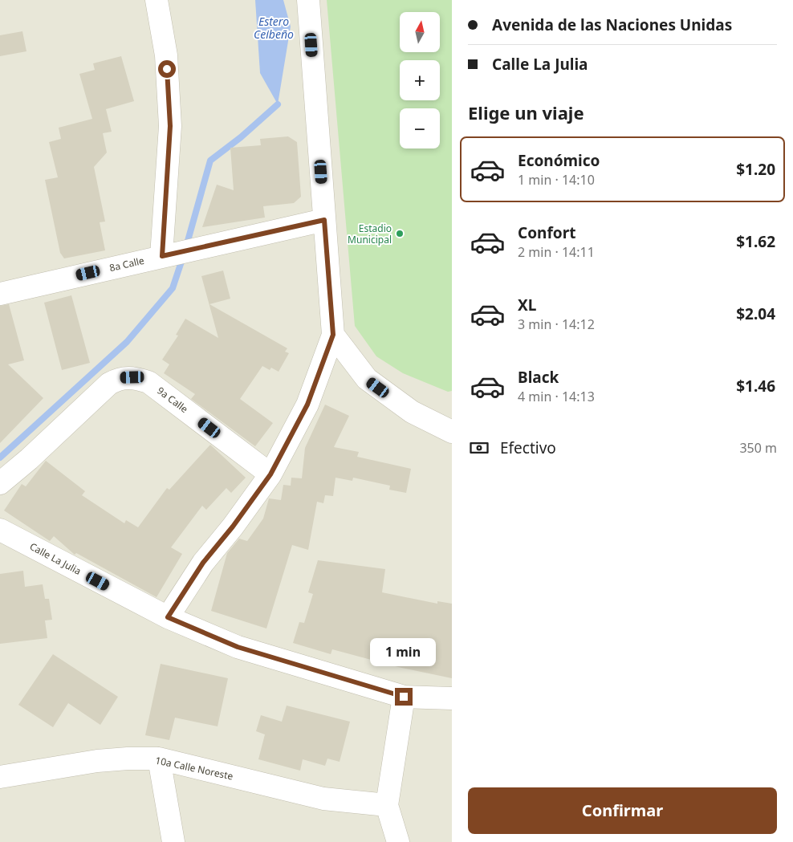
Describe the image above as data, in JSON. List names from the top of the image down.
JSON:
{
  "streets": {
    "street": [
      "8a Calle",
      "9a Calle",
      "Calle La Julia",
      "10a Calle Noreste"
    ]
  },
  "water": ["Estero Ceibeño"],
  "places": ["Estadio Municipal"],
  "north": "top",
  "page": {
    "banner": ["Avenida de las Naciones Unidas", "Calle La Julia"],
    "map_buttons": ["+", "−"],
    "heading": "Elige un viaje",
    "list": [
      {
        "name": "Económico",
        "note": "1 min · 14:10",
        "value": "$1.20"
      },
      {
        "name": "Confort",
        "note": "2 min · 14:11",
        "value": "$1.62"
      },
      {
        "name": "XL",
        "note": "3 min · 14:12",
        "value": "$2.04"
      },
      {
        "name": "Black",
        "note": "4 min · 14:13",
        "value": "$1.46"
      }
    ],
    "pay": ["Efectivo", "350 m"],
    "bubble": "1 min",
    "buttons": "Confirmar"
  }
}
